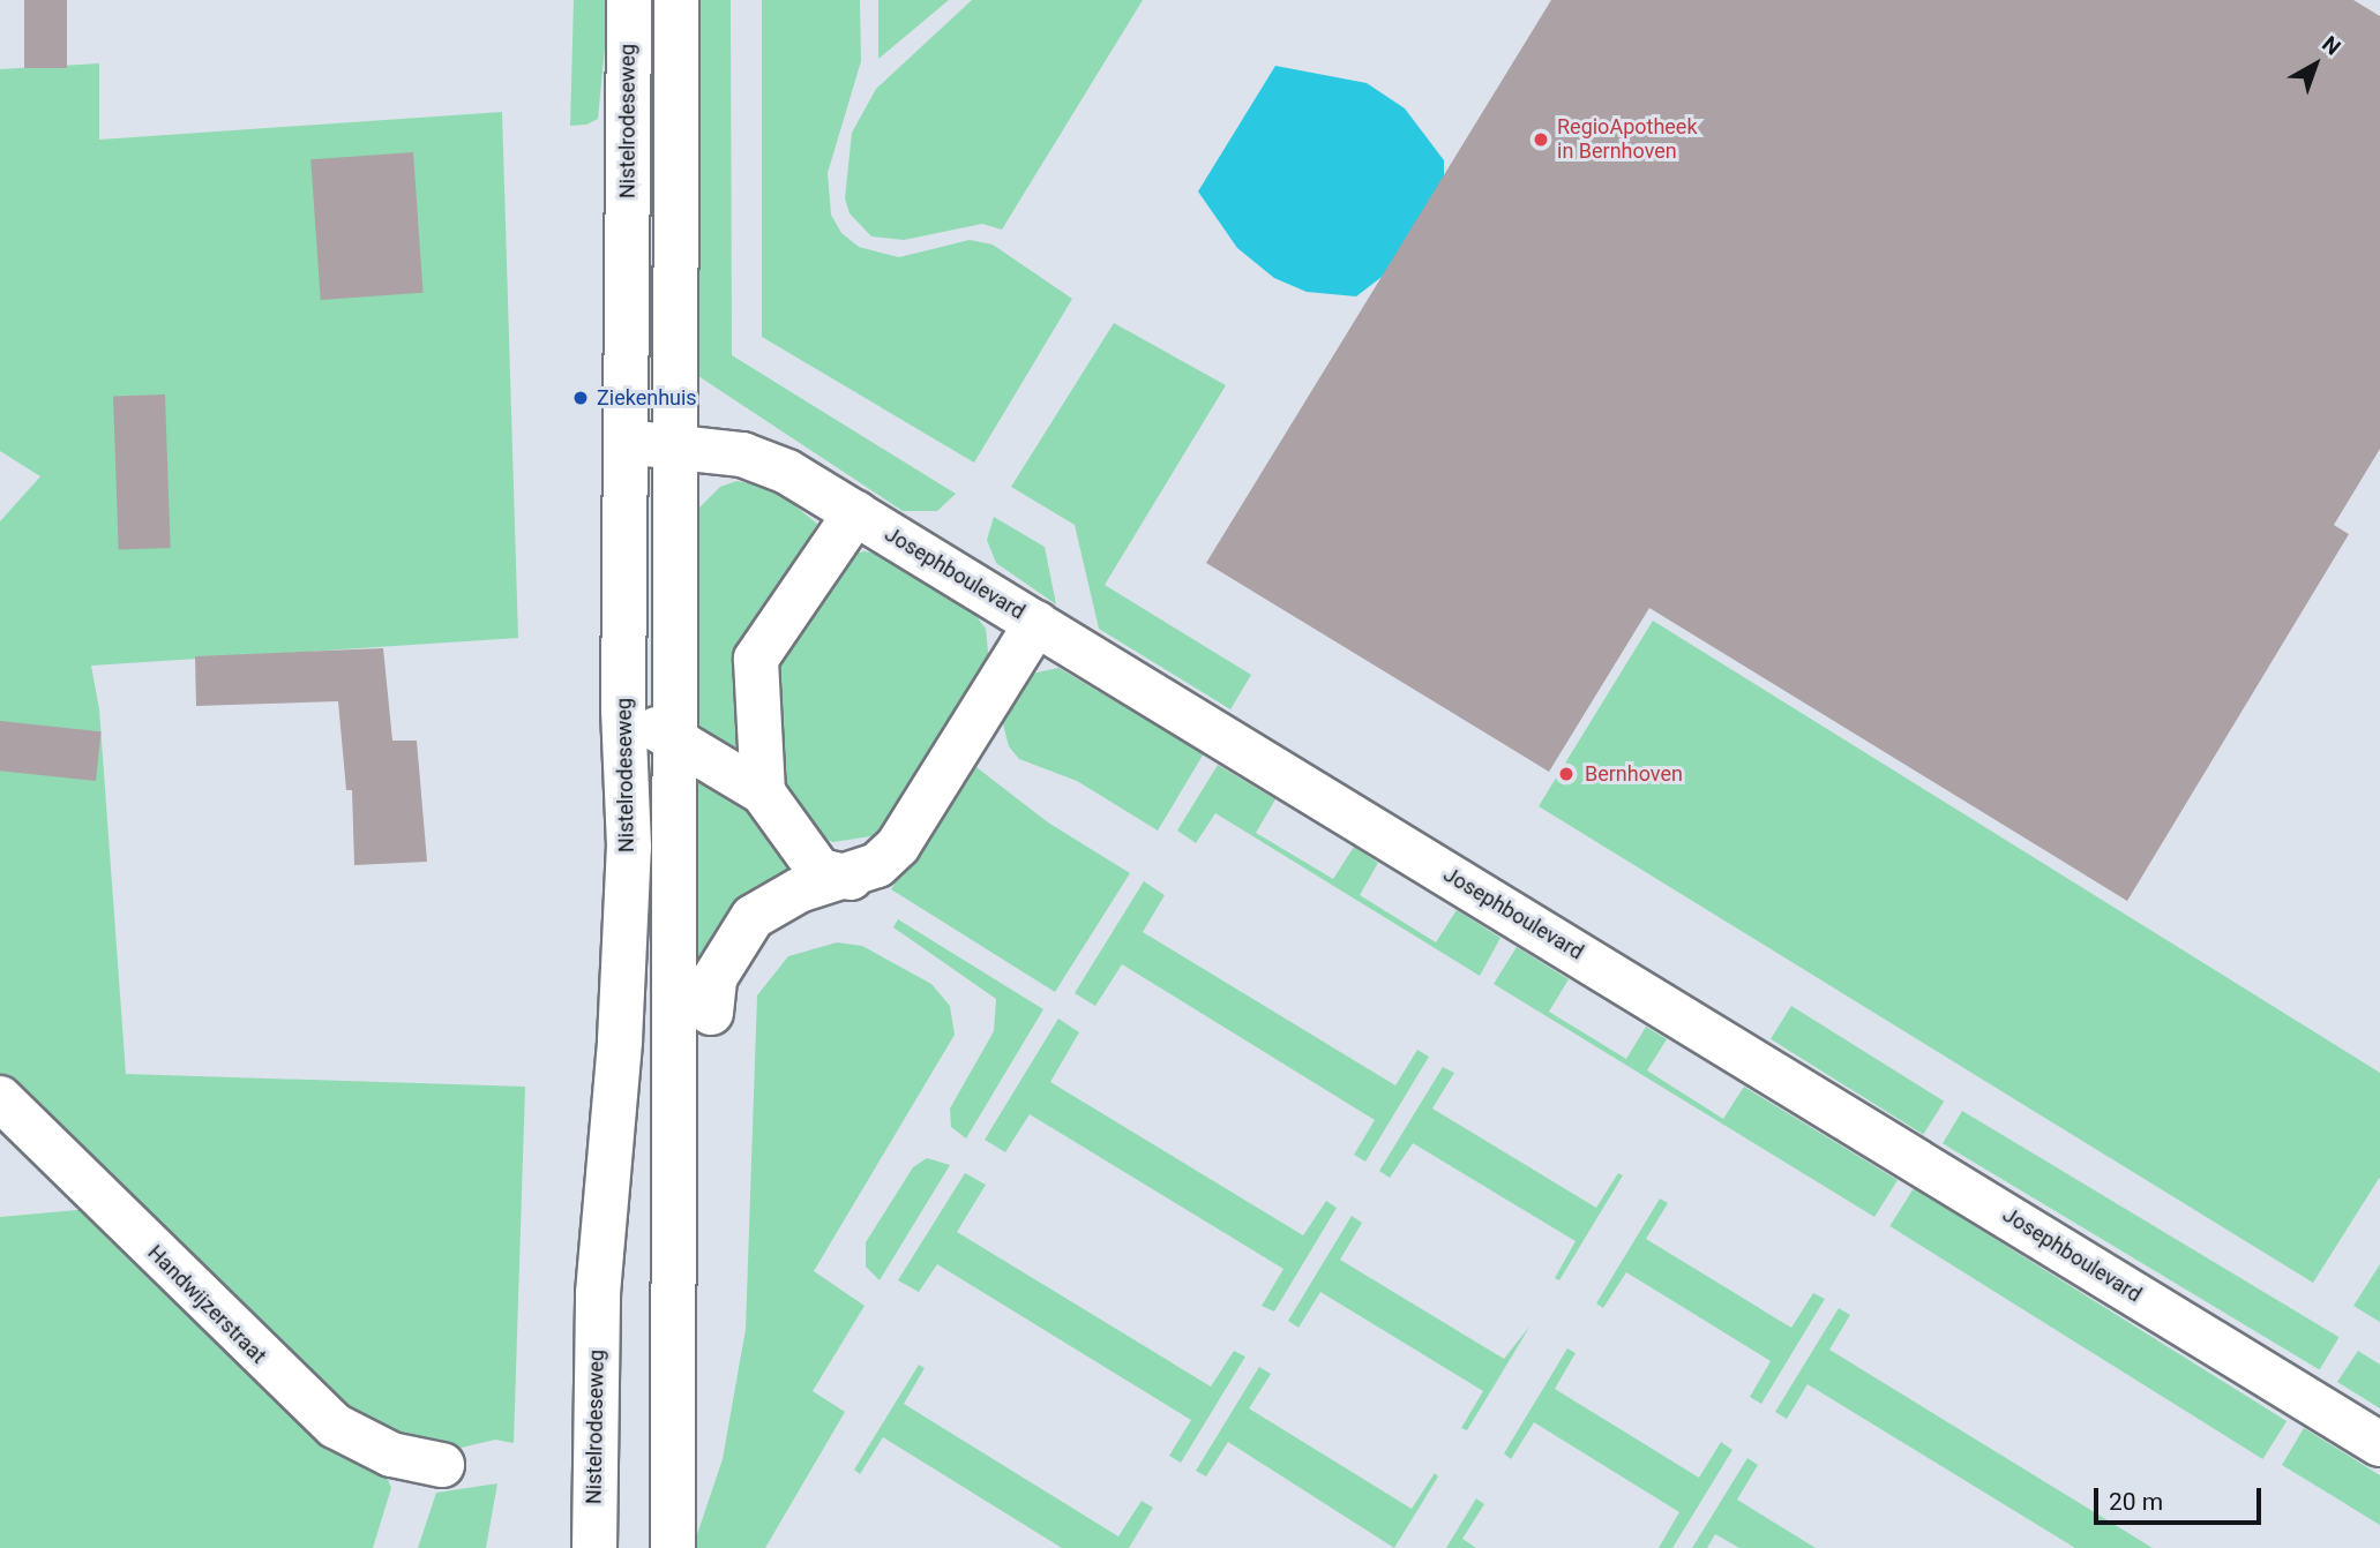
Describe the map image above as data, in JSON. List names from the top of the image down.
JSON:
{
  "streets": {
    "street": ["Nistelrodeseweg", "Josephboulevard", "Handwijzerstraat"]
  },
  "crossings": [
    ["Nistelrodeseweg", "Josephboulevard"]
  ],
  "places": ["RegioApotheek in Bernhoven", "Ziekenhuis", "Bernhoven"],
  "scale_bar": "20 m",
  "north": "top right"
}
